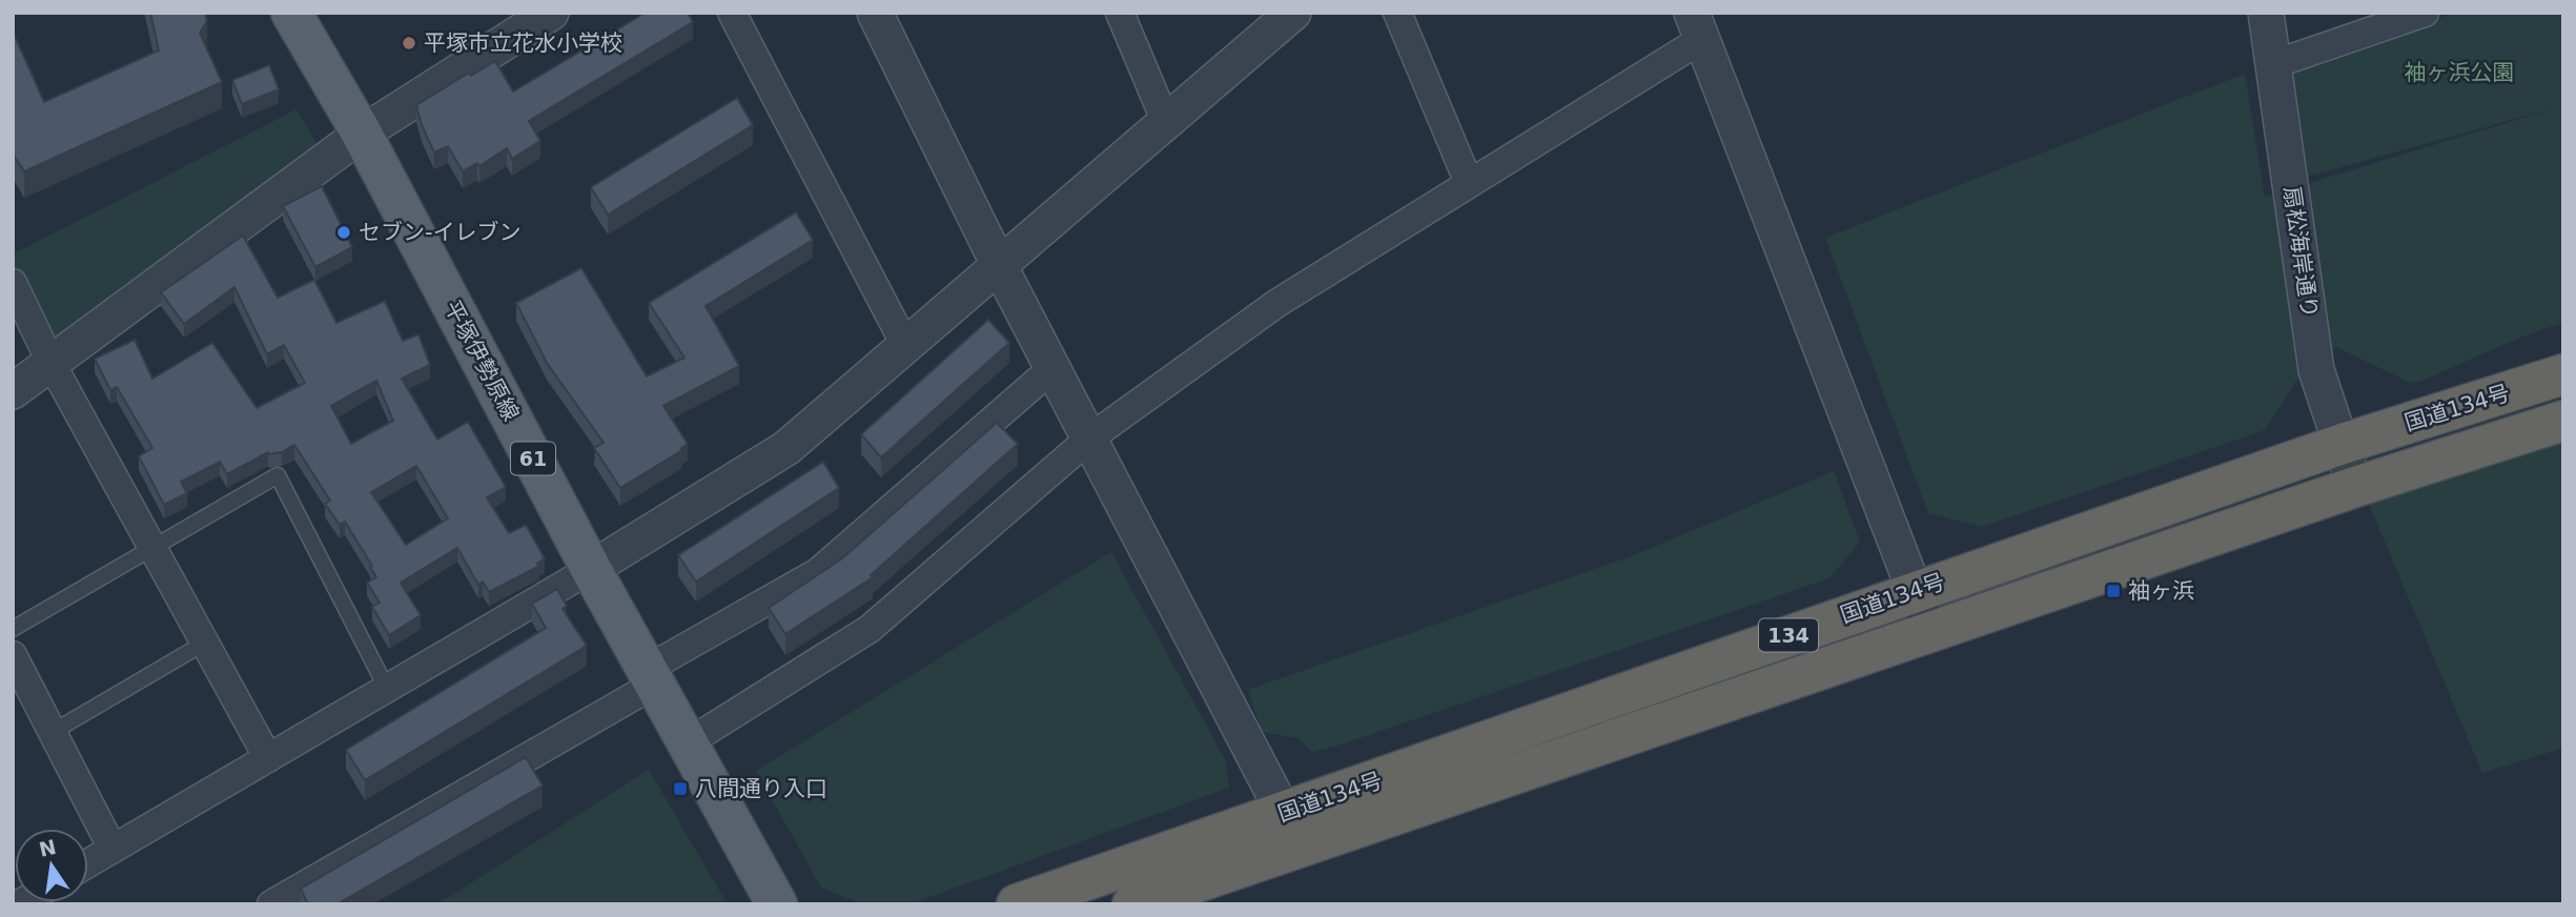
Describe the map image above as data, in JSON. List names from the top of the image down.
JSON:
{
  "streets": {
    "highway": ["国道134号", "134"],
    "main road": ["平塚伊勢原線", "61"],
    "street": ["扇松海岸通り"]
  },
  "crossings": [
    ["扇松海岸通り", "国道134号"]
  ],
  "parks": ["袖ヶ浜公園"],
  "places": {
    "other": ["平塚市立花水小学校", "セブン-イレブン"],
    "transit": ["袖ヶ浜", "八間通り入口"]
  },
  "north": "top"
}
